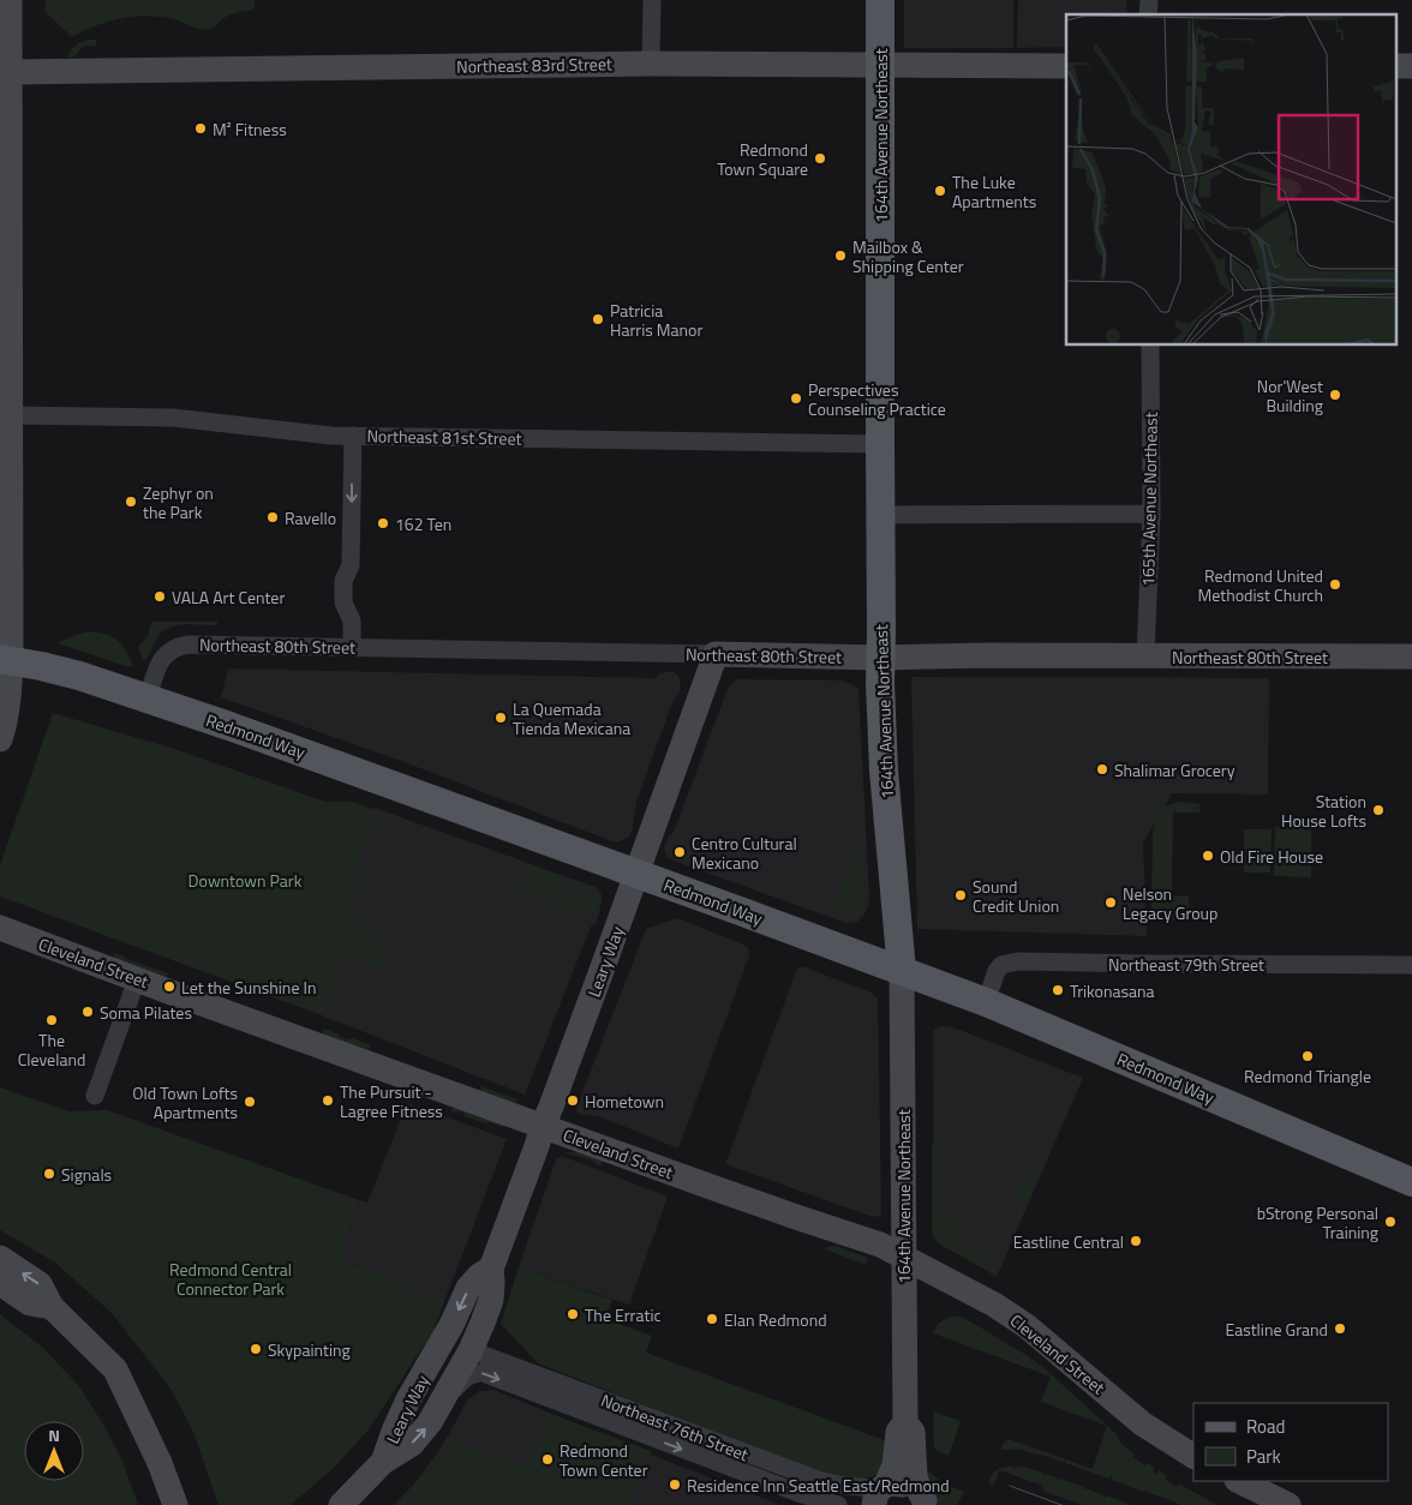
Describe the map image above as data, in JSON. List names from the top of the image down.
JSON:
{
  "streets": {
    "main road": ["164th Avenue Northeast", "Redmond Way"],
    "street": [
      "Northeast 83rd Street",
      "Northeast 81st Street",
      "165th Avenue Northeast",
      "Northeast 80th Street",
      "Leary Way",
      "Cleveland Street",
      "Northeast 79th Street",
      "Northeast 76th Street"
    ]
  },
  "crossings": [
    ["Northeast 83rd Street", "164th Avenue Northeast"],
    ["164th Avenue Northeast", "Northeast 81st Street"],
    ["164th Avenue Northeast", "Northeast 80th Street"],
    ["164th Avenue Northeast", "Redmond Way"],
    ["164th Avenue Northeast", "Cleveland Street"],
    ["164th Avenue Northeast", "Northeast 76th Street"],
    ["165th Avenue Northeast", "Northeast 80th Street"],
    ["Northeast 80th Street", "Redmond Way"],
    ["Northeast 80th Street", "Leary Way"],
    ["Redmond Way", "Leary Way"],
    ["Redmond Way", "Northeast 79th Street"],
    ["Leary Way", "Cleveland Street"],
    ["Leary Way", "Northeast 76th Street"]
  ],
  "parks": ["Downtown Park", "Redmond Central Connector Park"],
  "places": [
    "M² Fitness",
    "Redmond Town Square",
    "The Luke Apartments",
    "Mailbox & Shipping Center",
    "Patricia Harris Manor",
    "Nor'West Building",
    "Perspectives Counseling Practice",
    "Zephyr on the Park",
    "Ravello",
    "162 Ten",
    "Redmond United Methodist Church",
    "VALA Art Center",
    "La Quemada Tienda Mexicana",
    "Shalimar Grocery",
    "Station House Lofts",
    "Centro Cultural Mexicano",
    "Old Fire House",
    "Sound Credit Union",
    "Nelson Legacy Group",
    "Let the Sunshine In",
    "Trikonasana",
    "Soma Pilates",
    "The Cleveland",
    "Redmond Triangle",
    "The Pursuit - Lagree Fitness",
    "Hometown",
    "Old Town Lofts Apartments",
    "Signals",
    "bStrong Personal Training",
    "Eastline Central",
    "The Erratic",
    "Elan Redmond",
    "Eastline Grand",
    "Skypainting",
    "Redmond Town Center",
    "Residence Inn Seattle East/Redmond"
  ],
  "legend": ["Road", "Park"],
  "north": "top"
}
